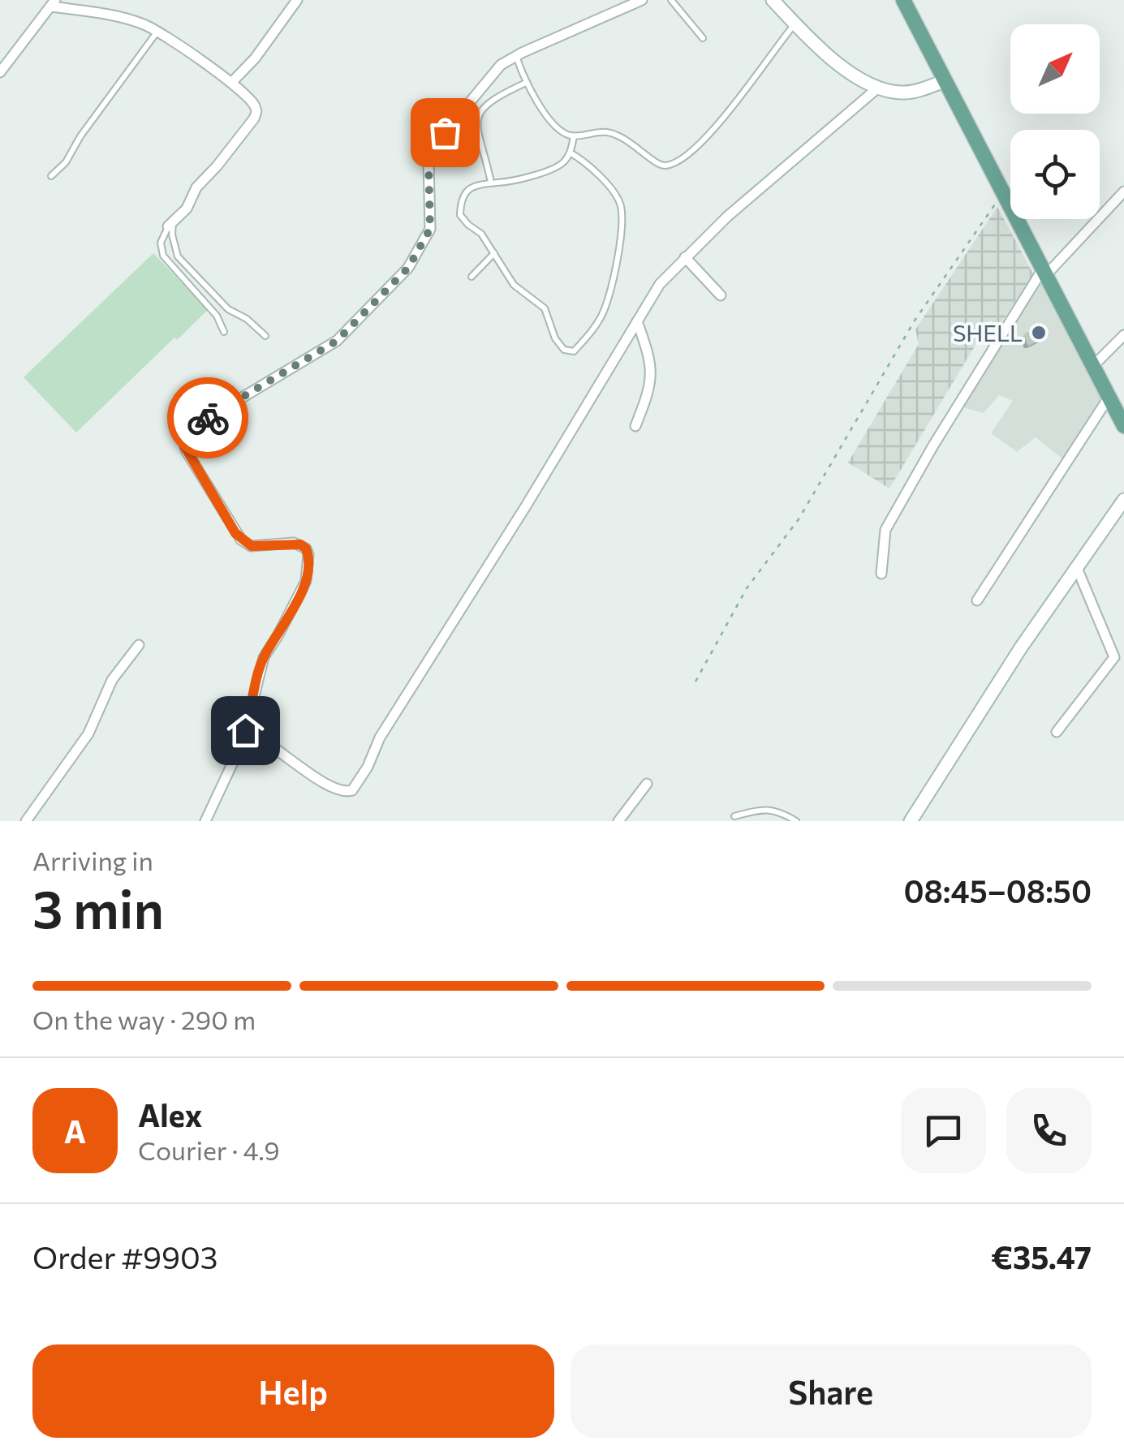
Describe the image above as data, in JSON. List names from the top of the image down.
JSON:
{
  "places": ["SHELL"],
  "north": "top right",
  "page": {
    "heading": ["3 min", "Arriving in", "08:45–08:50"],
    "panel": [
      "Alex",
      "Courier · 4.9",
      "Order #9903",
      "€35.47"
    ],
    "bar": "On the way · 290 m",
    "round": "A",
    "buttons": ["Help", "Share"]
  }
}
